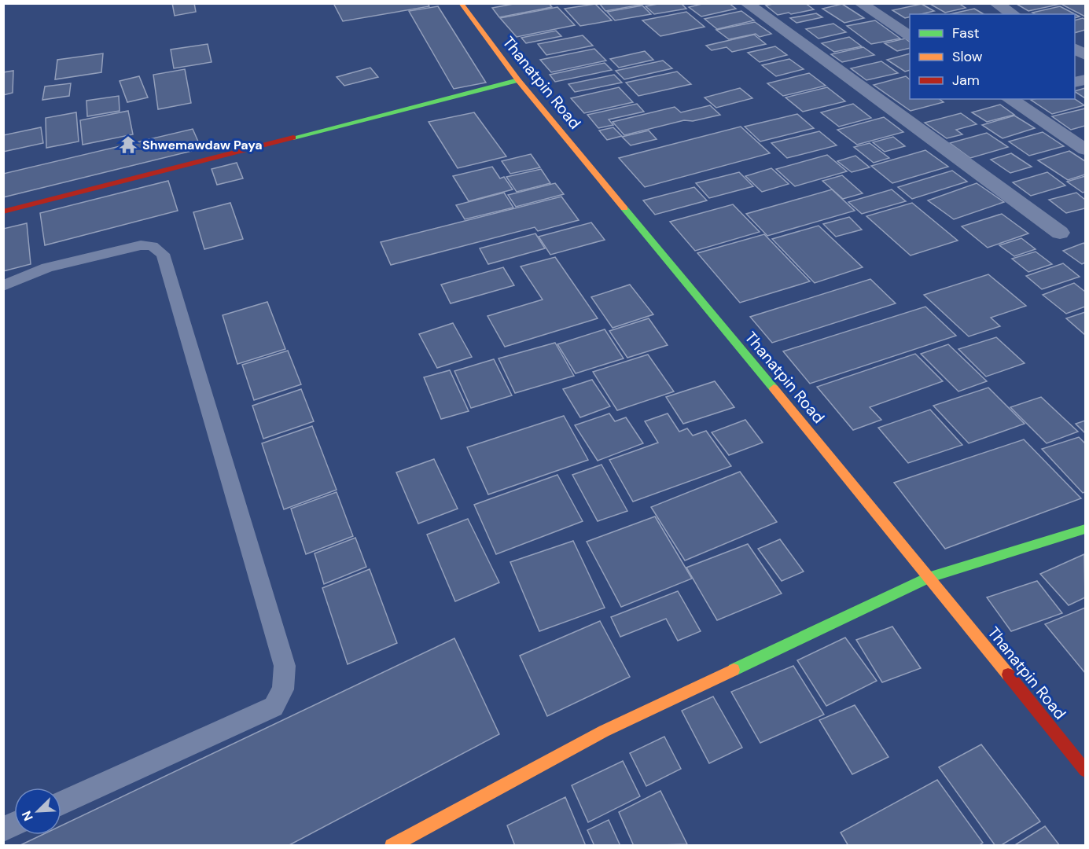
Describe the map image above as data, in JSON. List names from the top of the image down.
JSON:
{
  "streets": {
    "main road": ["Thanatpin Road"]
  },
  "places": {
    "temple": ["Shwemawdaw Paya"]
  },
  "legend": ["Fast", "Slow", "Jam"],
  "north": "bottom left"
}
